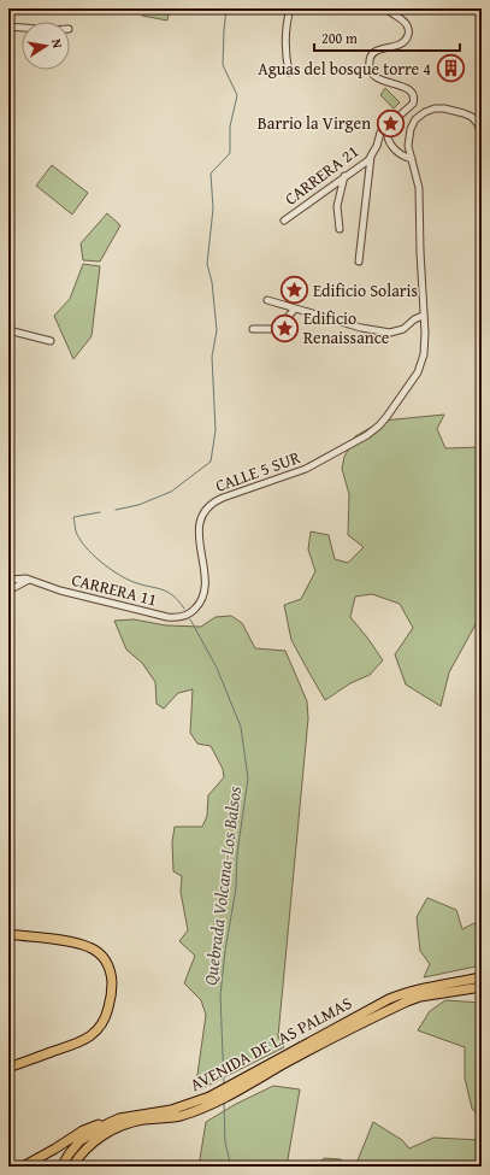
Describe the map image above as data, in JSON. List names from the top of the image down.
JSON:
{
  "streets": {
    "main road": ["AVENIDA DE LAS PALMAS"],
    "street": ["CARRERA 21", "CALLE 5 SUR", "CARRERA 11"]
  },
  "crossings": [
    ["CALLE 5 SUR", "CARRERA 11"]
  ],
  "water": ["Quebrada Volcana-Los Balsos"],
  "places": {
    "building": ["Aguas del bosque torre 4"],
    "place": ["Barrio la Virgen", "Edificio Solaris", "Edificio Renaissance"]
  },
  "scale_bar": "200 m",
  "north": "right"
}
